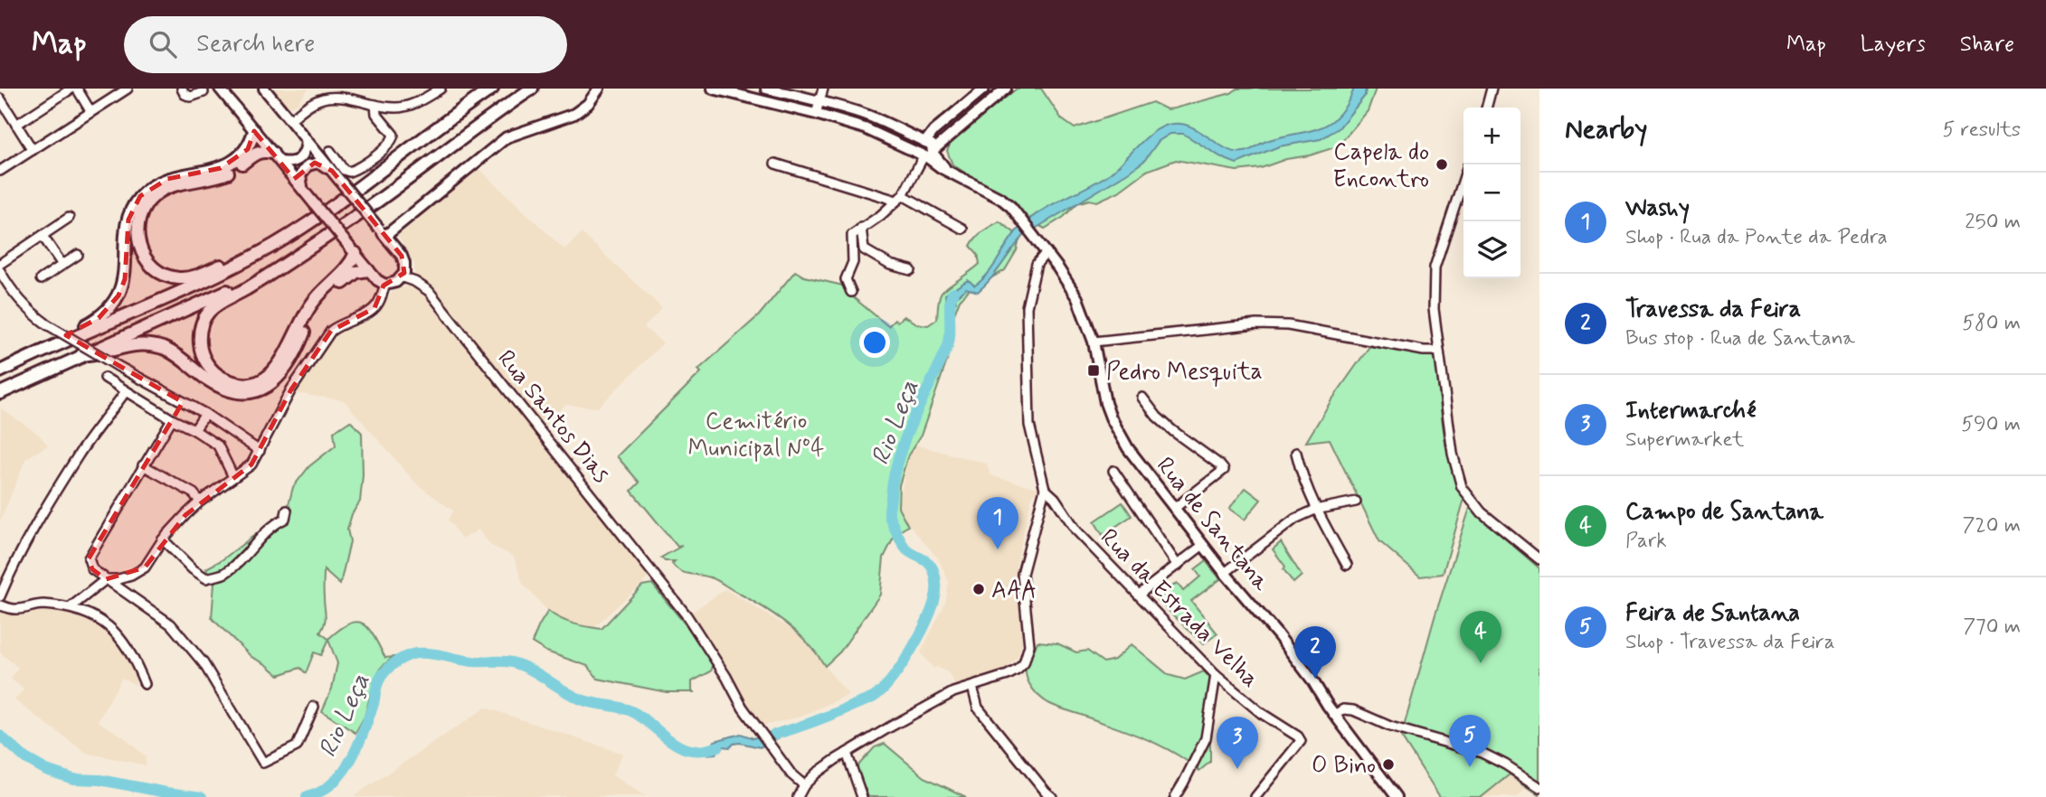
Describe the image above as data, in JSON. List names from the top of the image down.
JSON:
{
  "streets": {
    "main road": ["Rua de Santana"],
    "street": ["Rua Santos Dias", "Rua da Estrada Velha"]
  },
  "water": ["Rio Leça"],
  "parks": ["Cemitério Municipal Nº4"],
  "places": {
    "other": ["Capela do Encontro", "AAA", "O Bino"],
    "transit": ["Pedro Mesquita"]
  },
  "page": {
    "header": "Map",
    "search": "Search here",
    "nav": ["Map", "Layers", "Share"],
    "heading": ["Nearby", "5 results"],
    "map_buttons": ["+", "−"],
    "list": [
      {
        "mark": "1",
        "name": "Washy",
        "note": "Shop · Rua da Ponte da Pedra",
        "value": "250 m"
      },
      {
        "mark": "2",
        "name": "Travessa da Feira",
        "note": "Bus stop · Rua de Santana",
        "value": "580 m"
      },
      {
        "mark": "3",
        "name": "Intermarché",
        "note": "Supermarket",
        "value": "590 m"
      },
      {
        "mark": "4",
        "name": "Campo de Santana",
        "note": "Park",
        "value": "720 m"
      },
      {
        "mark": "5",
        "name": "Feira de Santana",
        "note": "Shop · Travessa da Feira",
        "value": "770 m"
      }
    ],
    "pins": [
      "1",
      "4",
      "2",
      "5",
      "3"
    ]
  }
}
